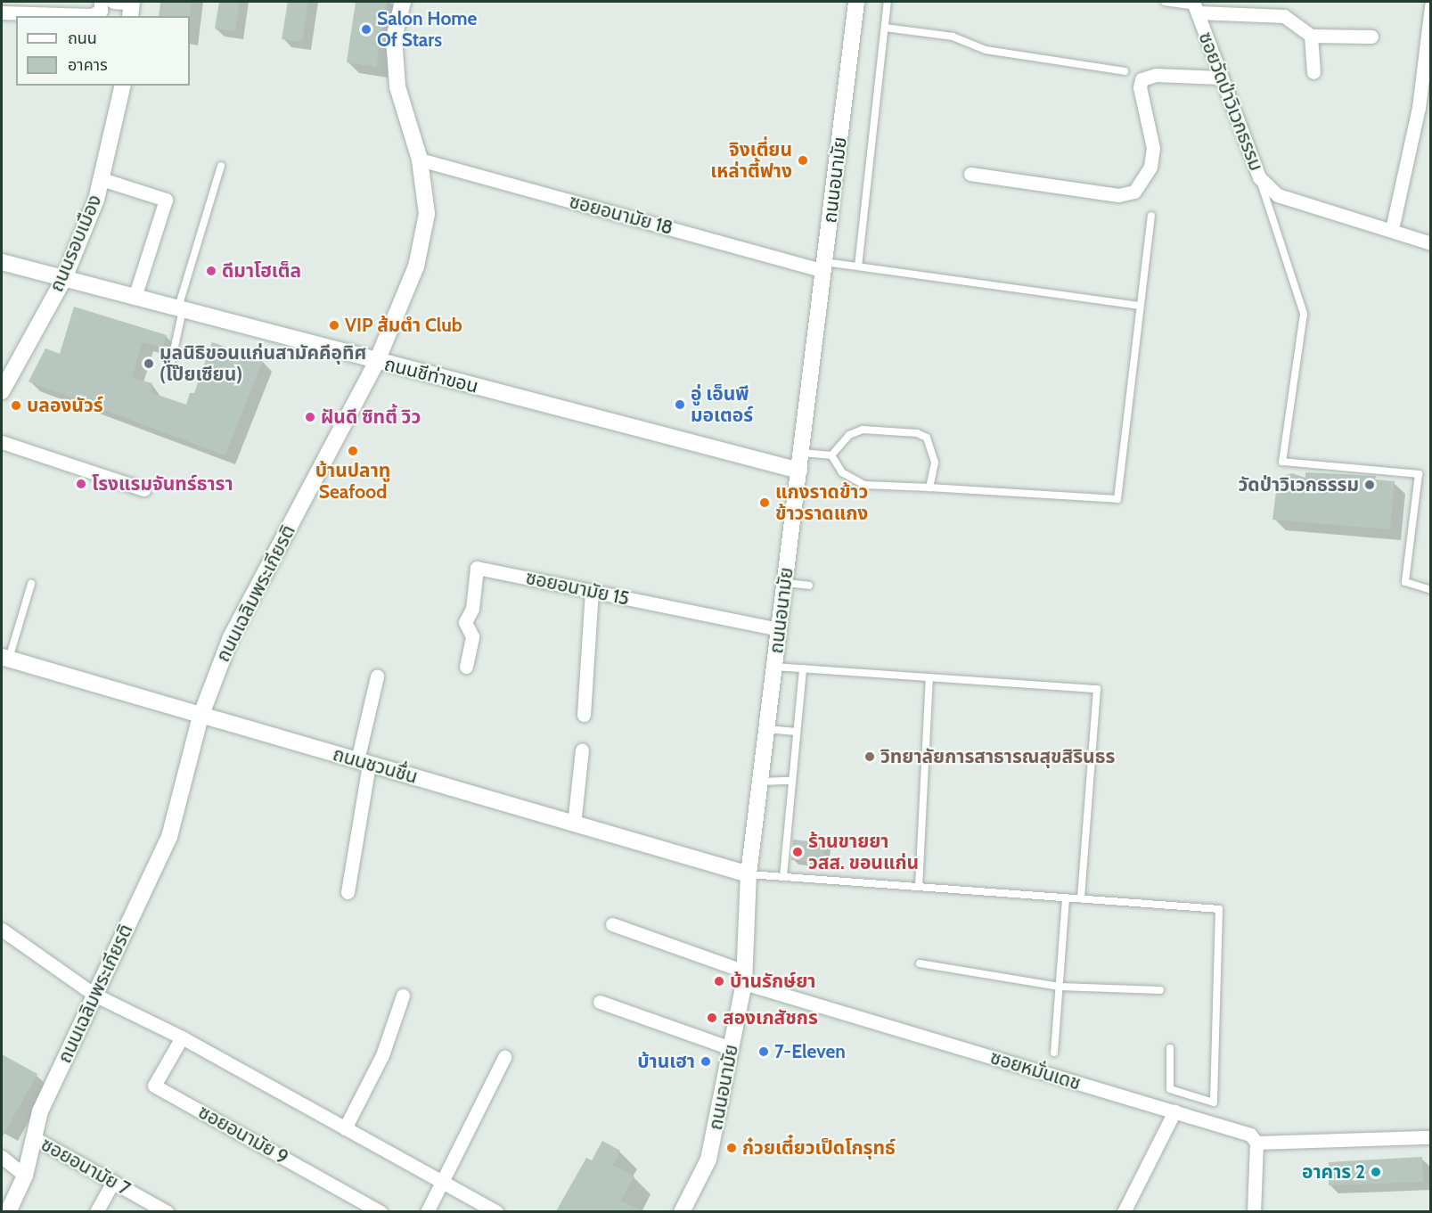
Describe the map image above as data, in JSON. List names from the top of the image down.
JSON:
{
  "streets": {
    "street": [
      "ซอยวัดป่าวิเวกธรรม",
      "ถนนอนามัย",
      "ซอยอนามัย 18",
      "ถนนรอบเมือง",
      "ถนนชีท่าขอน",
      "ซอยอนามัย 15",
      "ถนนเฉลิมพระเกียรติ",
      "ถนนชวนชื่น",
      "ซอยหมั่นเดช",
      "ซอยอนามัย 9",
      "ซอยอนามัย 7"
    ]
  },
  "crossings": [
    ["ถนนอนามัย", "ซอยอนามัย 18"],
    ["ถนนอนามัย", "ถนนชีท่าขอน"],
    ["ถนนอนามัย", "ซอยอนามัย 15"],
    ["ถนนอนามัย", "ถนนชวนชื่น"],
    ["ถนนอนามัย", "ซอยหมั่นเดช"],
    ["ซอยอนามัย 18", "ถนนเฉลิมพระเกียรติ"],
    ["ถนนรอบเมือง", "ถนนชีท่าขอน"],
    ["ถนนชีท่าขอน", "ถนนเฉลิมพระเกียรติ"],
    ["ถนนเฉลิมพระเกียรติ", "ถนนชวนชื่น"],
    ["ถนนเฉลิมพระเกียรติ", "ซอยอนามัย 7"]
  ],
  "places": [
    "Salon Home Of Stars",
    "จิงเตี่ยน เหล่าตี้ฟาง",
    "ดีมาโฮเต็ล",
    "VIP ส้มตำ Club",
    "มูลนิธิขอนแก่นสามัคคีอุทิศ (โป๊ยเซียน)",
    "อู่ เอ็นพี มอเตอร์",
    "บลองนัวร์",
    "ฝันดี ซิทตี้ วิว",
    "บ้านปลาทู Seafood",
    "โรงแรมจันทร์ธารา",
    "วัดป่าวิเวกธรรม",
    "แกงราดข้าว ข้าวราดแกง",
    "วิทยาลัยการสาธารณสุขสิรินธร",
    "ร้านขายยา วสส. ขอนแก่น",
    "บ้านรักษ์ยา",
    "สองเภสัชกร",
    "7-Eleven",
    "บ้านเฮา",
    "ก๋วยเตี๋ยวเป็ดโกรุทธ์",
    "อาคาร 2"
  ],
  "legend": ["ถนน", "อาคาร"]
}
